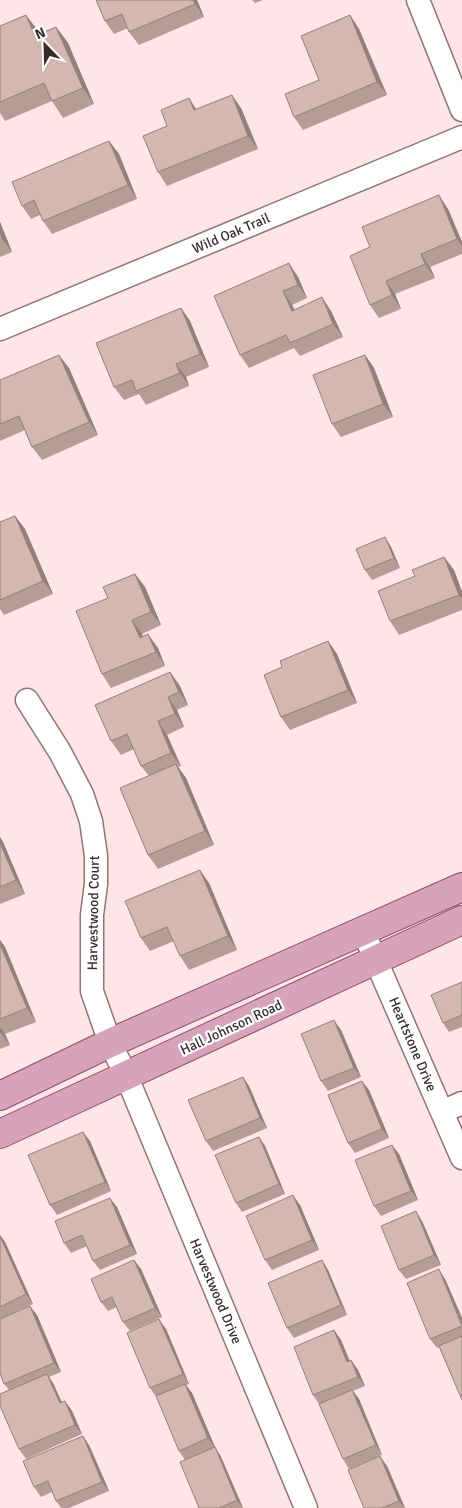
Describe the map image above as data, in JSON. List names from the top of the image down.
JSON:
{
  "streets": {
    "main road": ["Hall Johnson Road"],
    "street": [
      "Wild Oak Trail",
      "Harvestwood Court",
      "Heartstone Drive",
      "Harvestwood Drive"
    ]
  },
  "crossings": [
    ["Harvestwood Court", "Hall Johnson Road"],
    ["Harvestwood Court", "Harvestwood Drive"],
    ["Hall Johnson Road", "Heartstone Drive"],
    ["Hall Johnson Road", "Harvestwood Drive"]
  ],
  "north": "top left"
}
